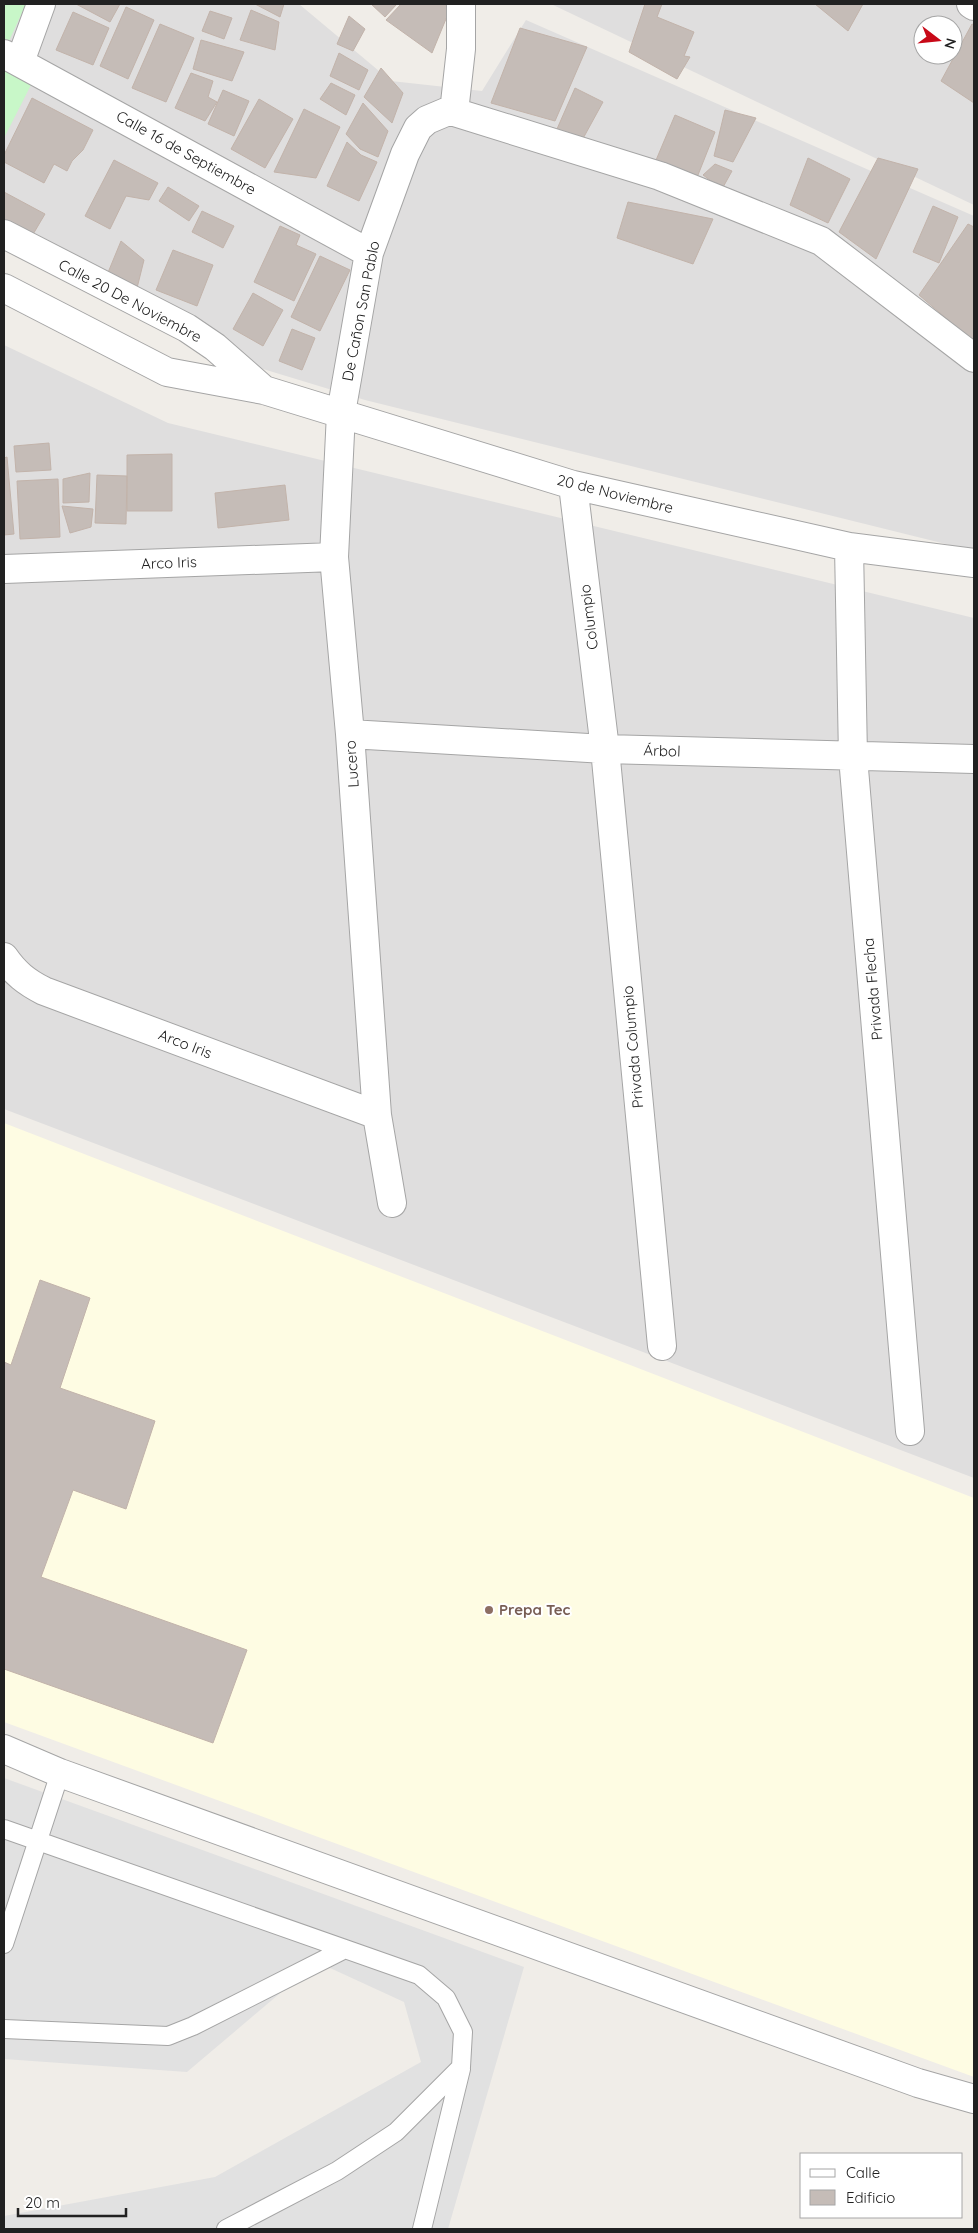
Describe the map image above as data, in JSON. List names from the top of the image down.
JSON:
{
  "streets": {
    "street": [
      "Calle 16 de Septiembre",
      "Calle 20 De Noviembre",
      "De Cañon San Pablo",
      "20 de Noviembre",
      "Arco Iris",
      "Columpio",
      "Árbol",
      "Lucero",
      "Privada Flecha",
      "Privada Columpio"
    ]
  },
  "crossings": [
    ["Calle 16 de Septiembre", "De Cañon San Pablo"],
    ["Calle 20 De Noviembre", "20 de Noviembre"],
    ["De Cañon San Pablo", "20 de Noviembre"],
    ["De Cañon San Pablo", "Lucero"],
    ["20 de Noviembre", "Columpio"],
    ["20 de Noviembre", "Lucero"],
    ["20 de Noviembre", "Privada Flecha"],
    ["Arco Iris", "Lucero"],
    ["Columpio", "Árbol"],
    ["Columpio", "Privada Columpio"],
    ["Árbol", "Lucero"],
    ["Árbol", "Privada Flecha"],
    ["Árbol", "Privada Columpio"]
  ],
  "places": ["Prepa Tec"],
  "legend": ["Calle", "Edificio"],
  "scale_bar": "20 m",
  "north": "right"
}
